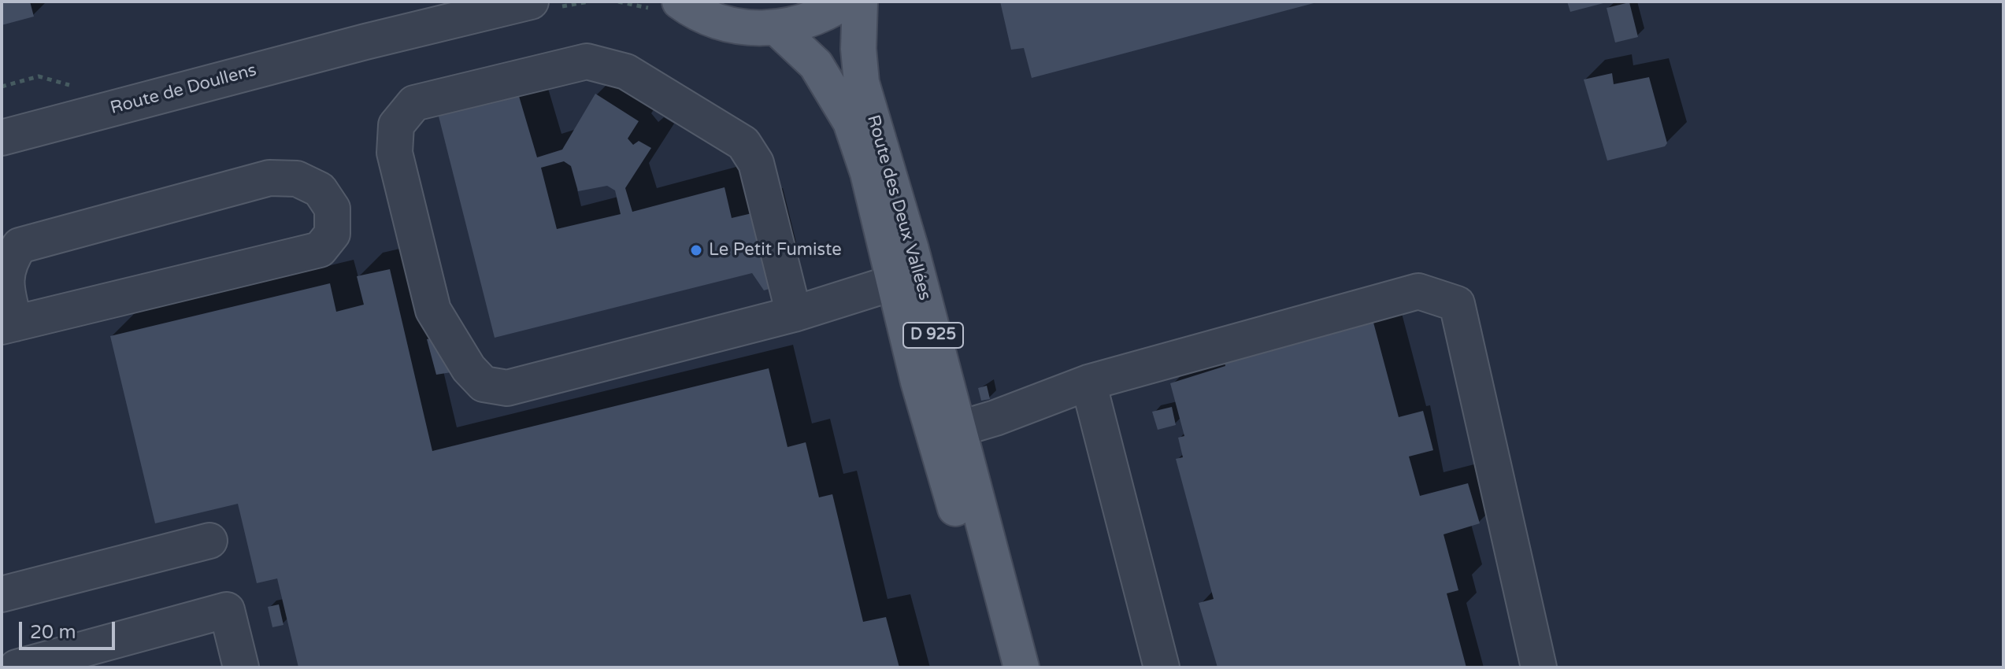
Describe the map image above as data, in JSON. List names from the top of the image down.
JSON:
{
  "streets": {
    "main road": ["Route des Deux Vallées", "D 925"],
    "street": ["Route de Doullens"]
  },
  "places": ["Le Petit Fumiste"],
  "scale_bar": "20 m"
}
